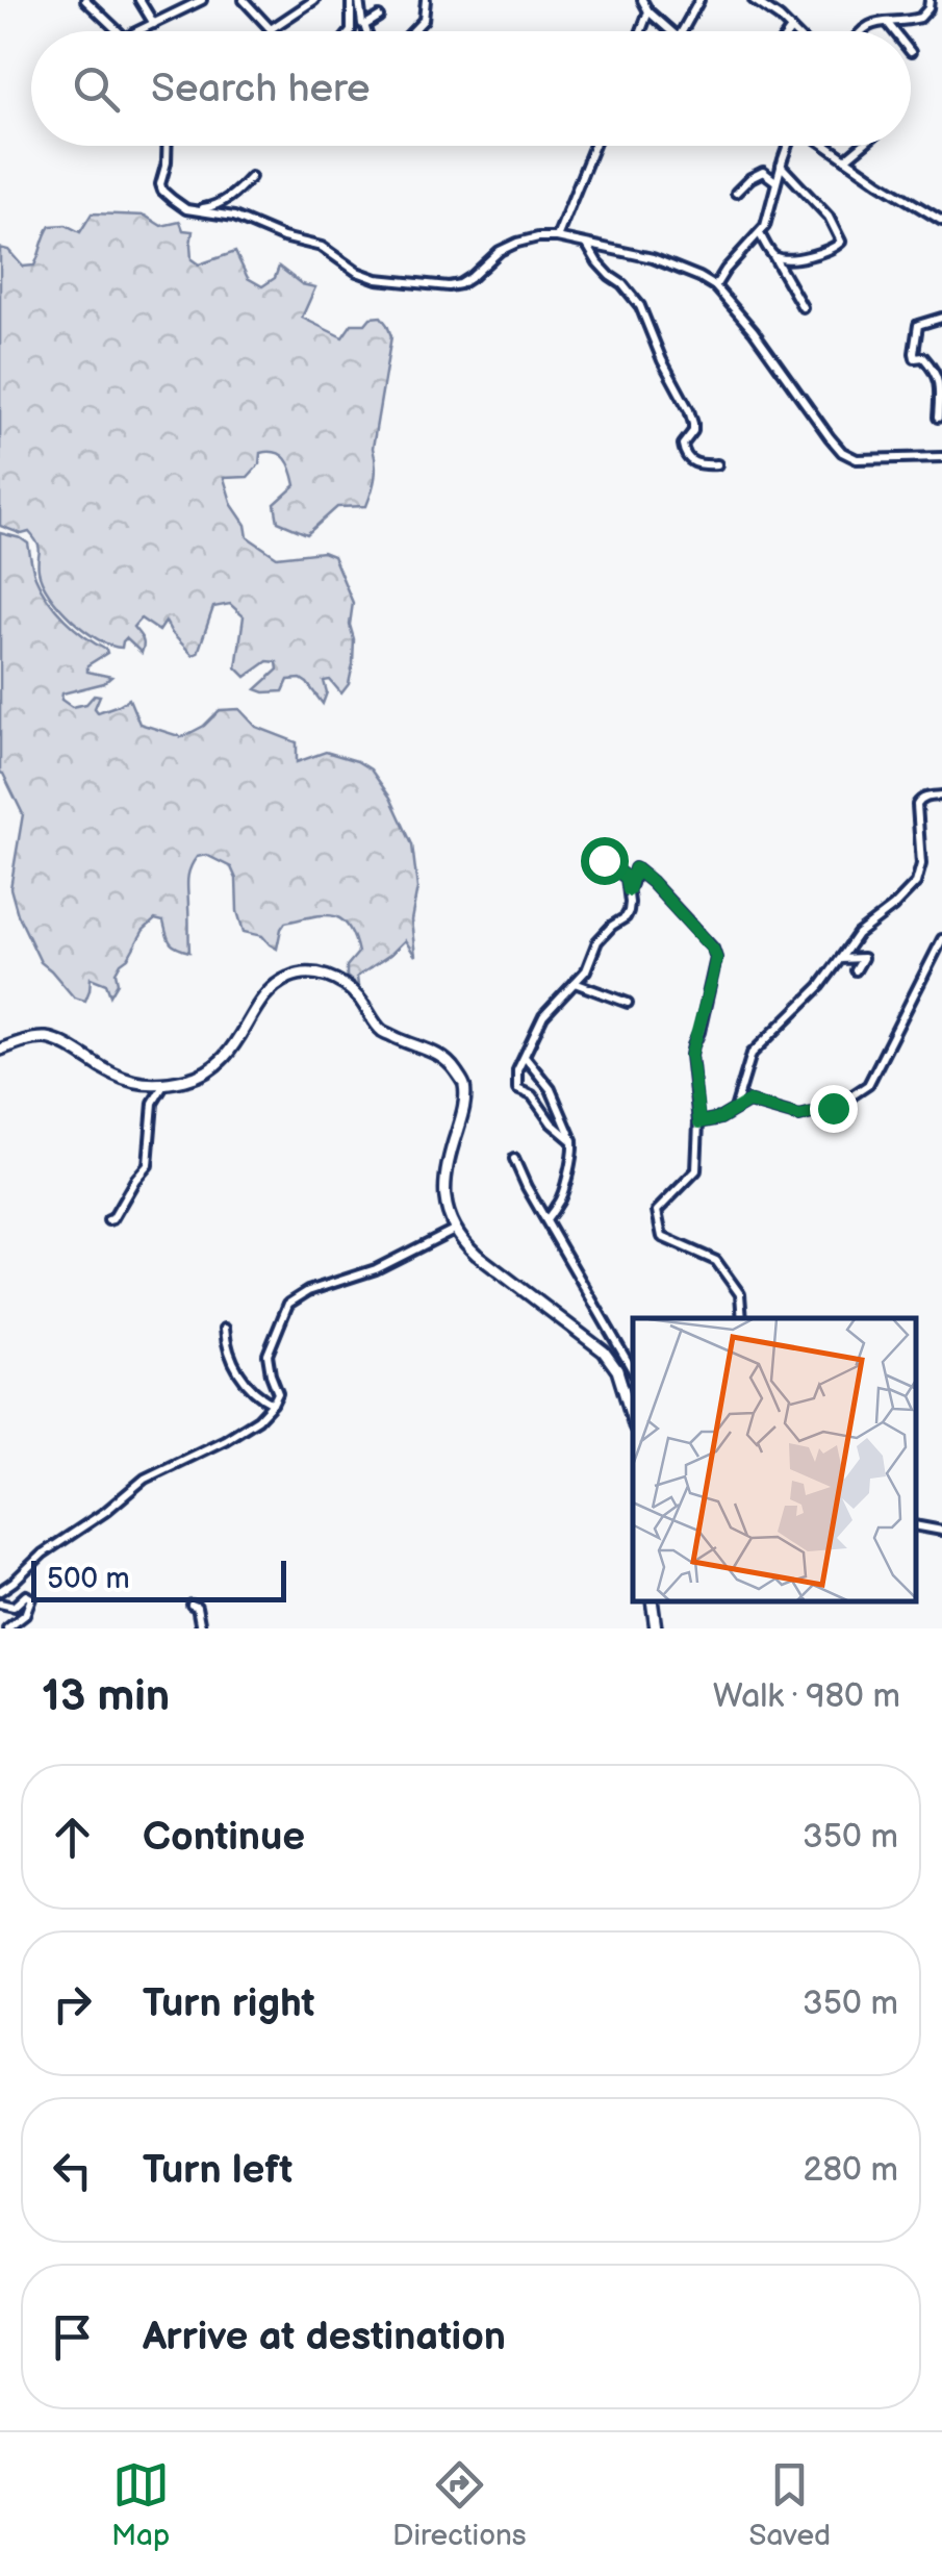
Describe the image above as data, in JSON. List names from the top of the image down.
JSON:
{
  "scale_bar": "500 m",
  "page": {
    "search": "Search here",
    "scale": "500 m",
    "heading": ["13 min", "Walk · 980 m"],
    "list": [
      ["Continue", "350 m"],
      ["Turn right", "350 m"],
      ["Turn left", "280 m"],
      "Arrive at destination"
    ],
    "nav": ["Map", "Directions", "Saved"]
  }
}
